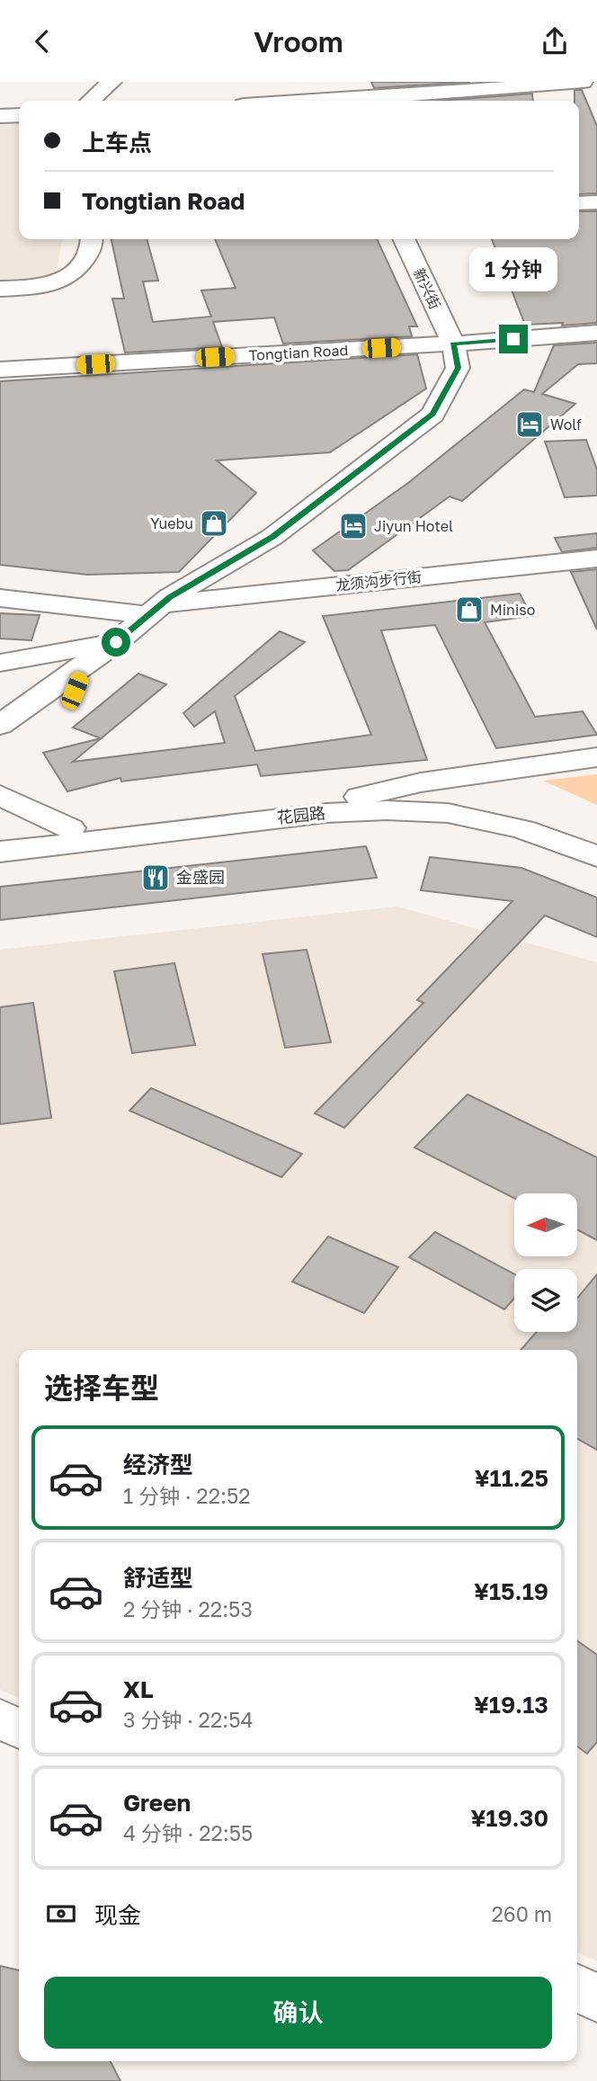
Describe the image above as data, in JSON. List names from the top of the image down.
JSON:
{
  "streets": {
    "main road": [
      "新兴街",
      "Tongtian Road",
      "龙须沟步行街",
      "花园路"
    ]
  },
  "crossings": [
    ["新兴街", "Tongtian Road"]
  ],
  "places": {
    "hotel": ["Wolf", "Jiyun Hotel"],
    "shop": ["Yuebu", "Miniso"],
    "restaurant": ["金盛园"]
  },
  "north": "left",
  "page": {
    "header": "Vroom",
    "banner": ["上车点", "Tongtian Road"],
    "bubble": "1 分钟",
    "heading": "选择车型",
    "list": [
      {
        "name": "经济型",
        "note": "1 分钟 · 22:52",
        "value": "¥11.25"
      },
      {
        "name": "舒适型",
        "note": "2 分钟 · 22:53",
        "value": "¥15.19"
      },
      {
        "name": "XL",
        "note": "3 分钟 · 22:54",
        "value": "¥19.13"
      },
      {
        "name": "Green",
        "note": "4 分钟 · 22:55",
        "value": "¥19.30"
      }
    ],
    "pay": ["现金", "260 m"],
    "buttons": "确认"
  }
}
